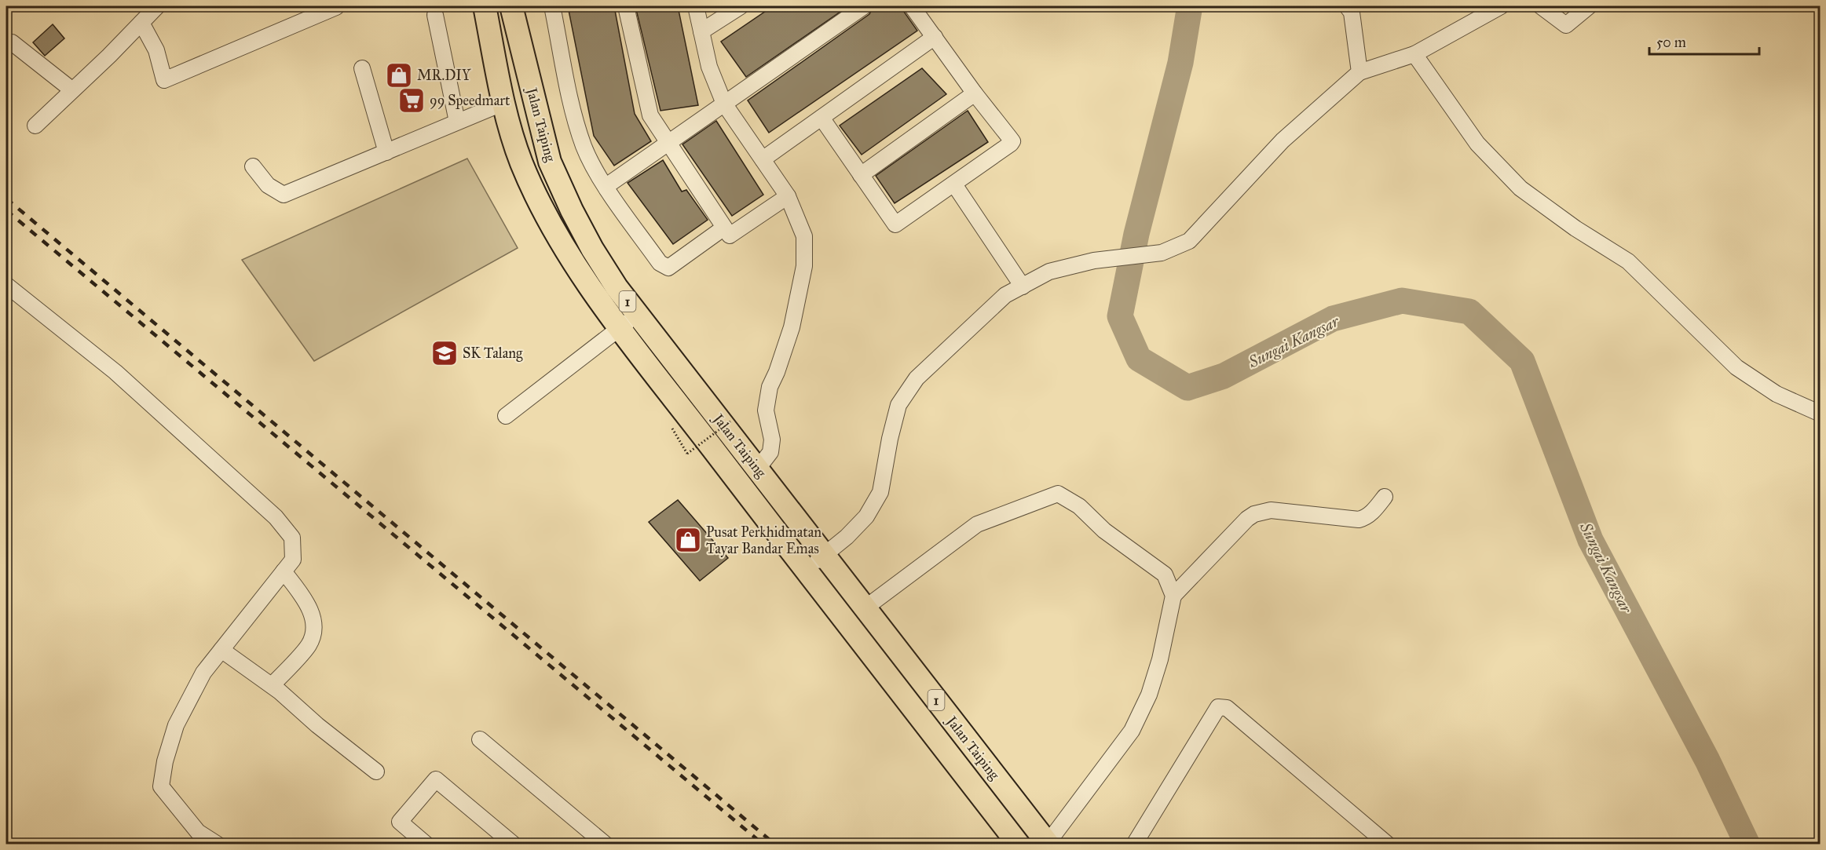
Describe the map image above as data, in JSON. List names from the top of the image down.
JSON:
{
  "streets": {
    "highway": ["Jalan Taiping", "1"]
  },
  "water": ["Sungai Kangsar"],
  "places": {
    "shop": ["MR.DIY", "Pusat Perkhidmatan Tayar Bandar Emas"],
    "supermarket": ["99 Speedmart"],
    "school or university": ["SK Talang"]
  },
  "scale_bar": "50 m"
}
